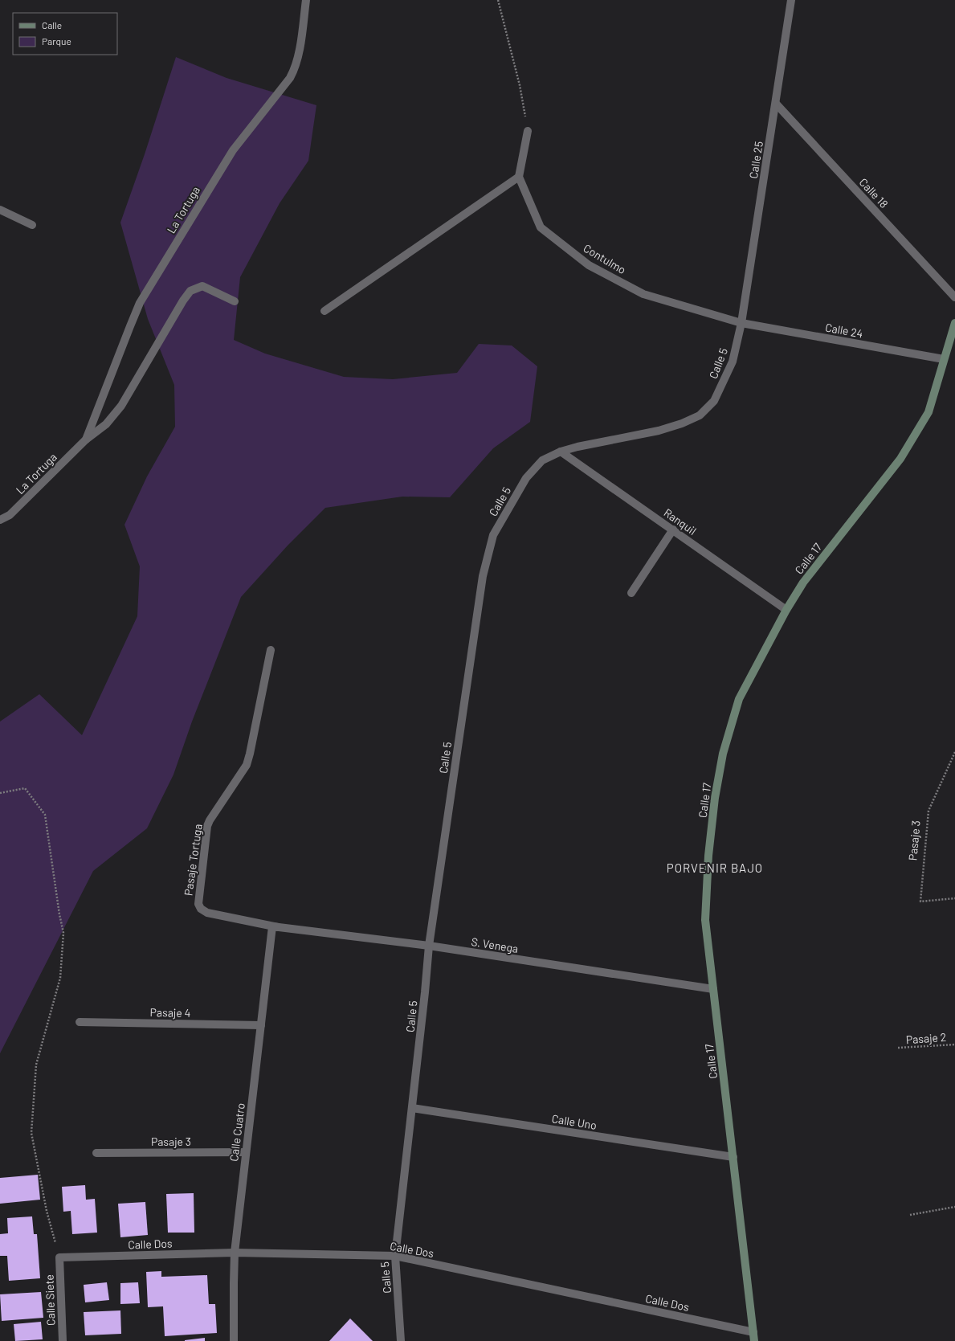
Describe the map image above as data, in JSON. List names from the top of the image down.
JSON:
{
  "streets": {
    "street": [
      "Calle 25",
      "Calle 18",
      "La Tortuga",
      "Contulmo",
      "Calle 24",
      "Calle 5",
      "Ranquil",
      "Calle 17",
      "Pasaje 3",
      "Pasaje Tortuga",
      "S. Venega",
      "Pasaje 4",
      "Calle Uno",
      "Calle Cuatro",
      "Calle Dos",
      "Calle Siete"
    ],
    "path": ["Pasaje 2"]
  },
  "crossings": [
    ["Calle 25", "Calle 18"],
    ["Calle 25", "Contulmo"],
    ["Calle 25", "Calle 24"],
    ["Calle 25", "Calle 5"],
    ["Contulmo", "Calle 24"],
    ["Contulmo", "Calle 5"],
    ["Calle 24", "Calle 5"],
    ["Calle 24", "Calle 17"],
    ["Calle 5", "Ranquil"],
    ["Calle 5", "S. Venega"],
    ["Calle 5", "Calle Uno"],
    ["Calle 5", "Calle Dos"],
    ["Ranquil", "Calle 17"],
    ["Calle 17", "S. Venega"],
    ["Calle 17", "Calle Uno"],
    ["Calle 17", "Calle Dos"],
    ["Pasaje 3", "Calle Cuatro"],
    ["Pasaje Tortuga", "S. Venega"],
    ["Pasaje Tortuga", "Calle Cuatro"],
    ["S. Venega", "Calle Cuatro"],
    ["Pasaje 4", "Calle Cuatro"],
    ["Calle Cuatro", "Calle Dos"],
    ["Calle Dos", "Calle Siete"]
  ],
  "districts": ["PORVENIR BAJO"],
  "legend": ["Calle", "Parque"]
}
